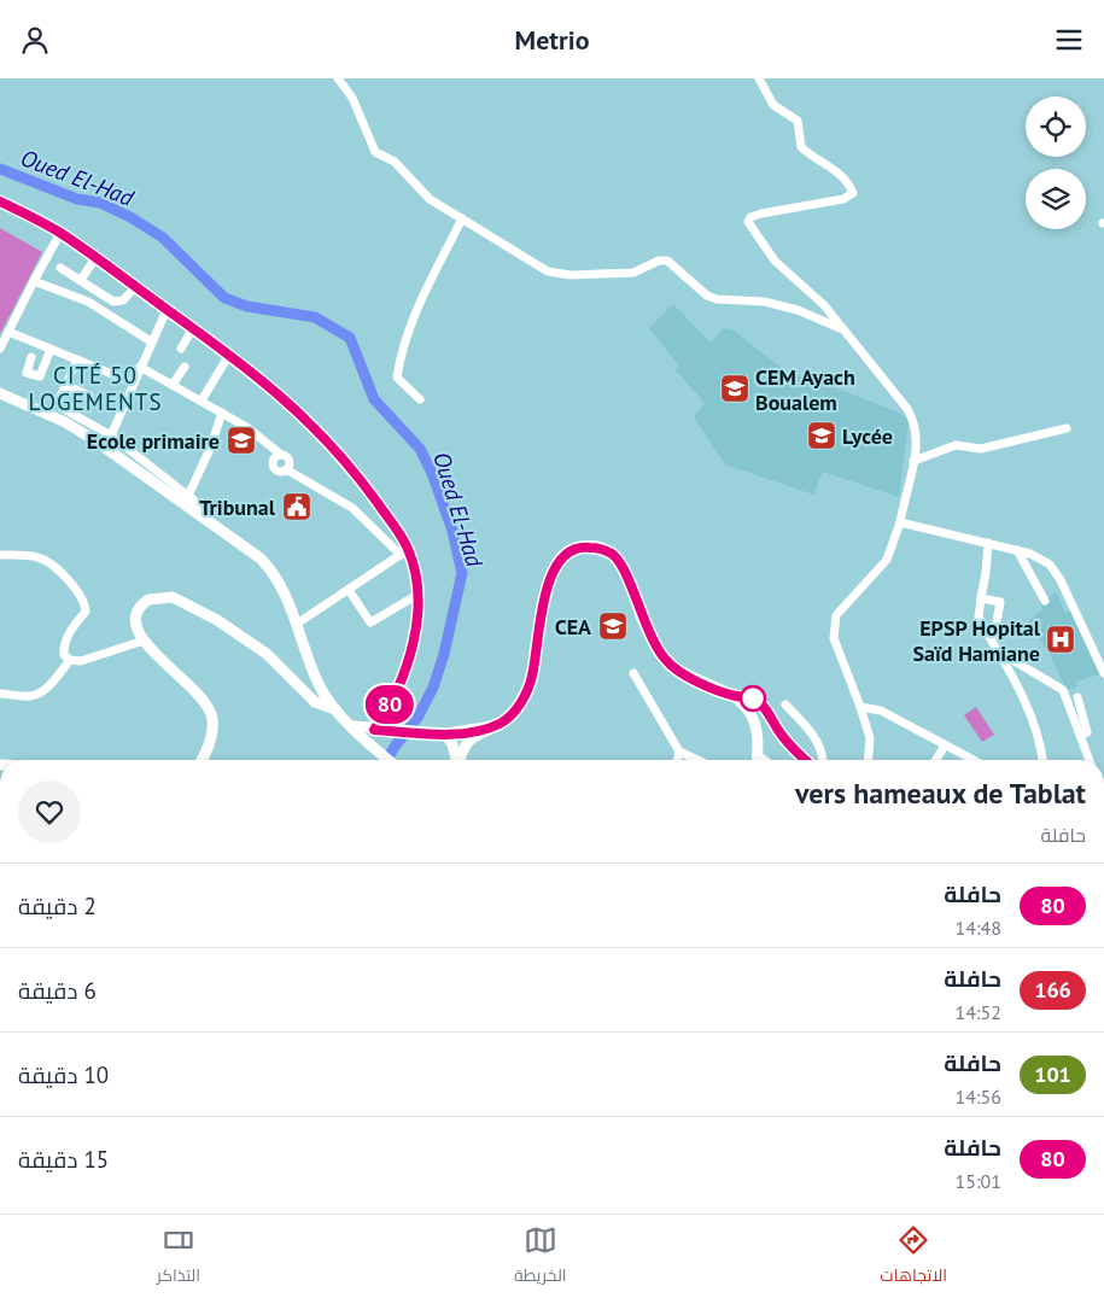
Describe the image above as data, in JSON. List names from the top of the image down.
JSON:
{
  "districts": ["CITÉ 50 LOGEMENTS"],
  "water": ["Oued El-Had"],
  "places": {
    "school or university": [
      "CEM Ayach Boualem",
      "Lycée",
      "Ecole primaire",
      "CEA"
    ],
    "public building": ["Tribunal"],
    "hospital": ["EPSP Hopital Saïd Hamiane"]
  },
  "lines": ["bus line 80"],
  "page": {
    "header": "Metrio",
    "on_map": "80",
    "heading": ["vers hameaux de Tablat", "حافلة"],
    "list": [
      {
        "mark": "80",
        "name": "حافلة",
        "note": "14:48",
        "value": "2 دقيقة"
      },
      {
        "mark": "166",
        "name": "حافلة",
        "note": "14:52",
        "value": "6 دقيقة"
      },
      {
        "mark": "101",
        "name": "حافلة",
        "note": "14:56",
        "value": "10 دقيقة"
      },
      {
        "mark": "80",
        "name": "حافلة",
        "note": "15:01",
        "value": "15 دقيقة"
      }
    ],
    "tabs": ["الاتجاهات", "الخريطة", "التذاكر"]
  }
}
